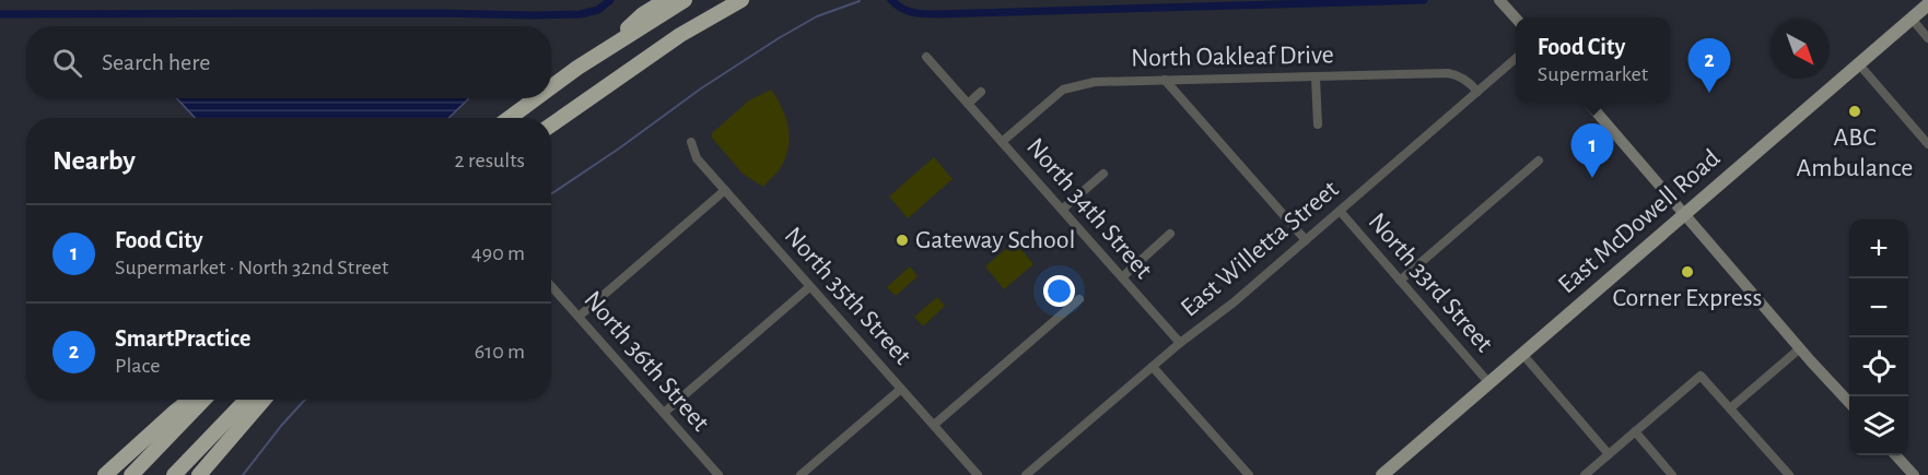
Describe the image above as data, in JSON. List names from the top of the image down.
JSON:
{
  "streets": {
    "main road": ["East McDowell Road"],
    "street": [
      "North Oakleaf Drive",
      "North 34th Street",
      "East Willetta Street",
      "North 33rd Street",
      "North 35th Street",
      "North 36th Street"
    ]
  },
  "crossings": [
    ["North Oakleaf Drive", "North 34th Street"],
    ["North Oakleaf Drive", "East Willetta Street"],
    ["North 34th Street", "East Willetta Street"],
    ["East McDowell Road", "North 33rd Street"],
    ["East Willetta Street", "North 33rd Street"]
  ],
  "places": ["ABC Ambulance", "Gateway School", "Corner Express"],
  "north": "bottom right",
  "page": {
    "popup": ["Food City", "Supermarket"],
    "search": "Search here",
    "pins": ["2", "1"],
    "heading": ["Nearby", "2 results"],
    "list": [
      {
        "mark": "1",
        "name": "Food City",
        "note": "Supermarket · North 32nd Street",
        "value": "490 m"
      },
      {
        "mark": "2",
        "name": "SmartPractice",
        "note": "Place",
        "value": "610 m"
      }
    ],
    "map_buttons": ["+", "−"]
  }
}
